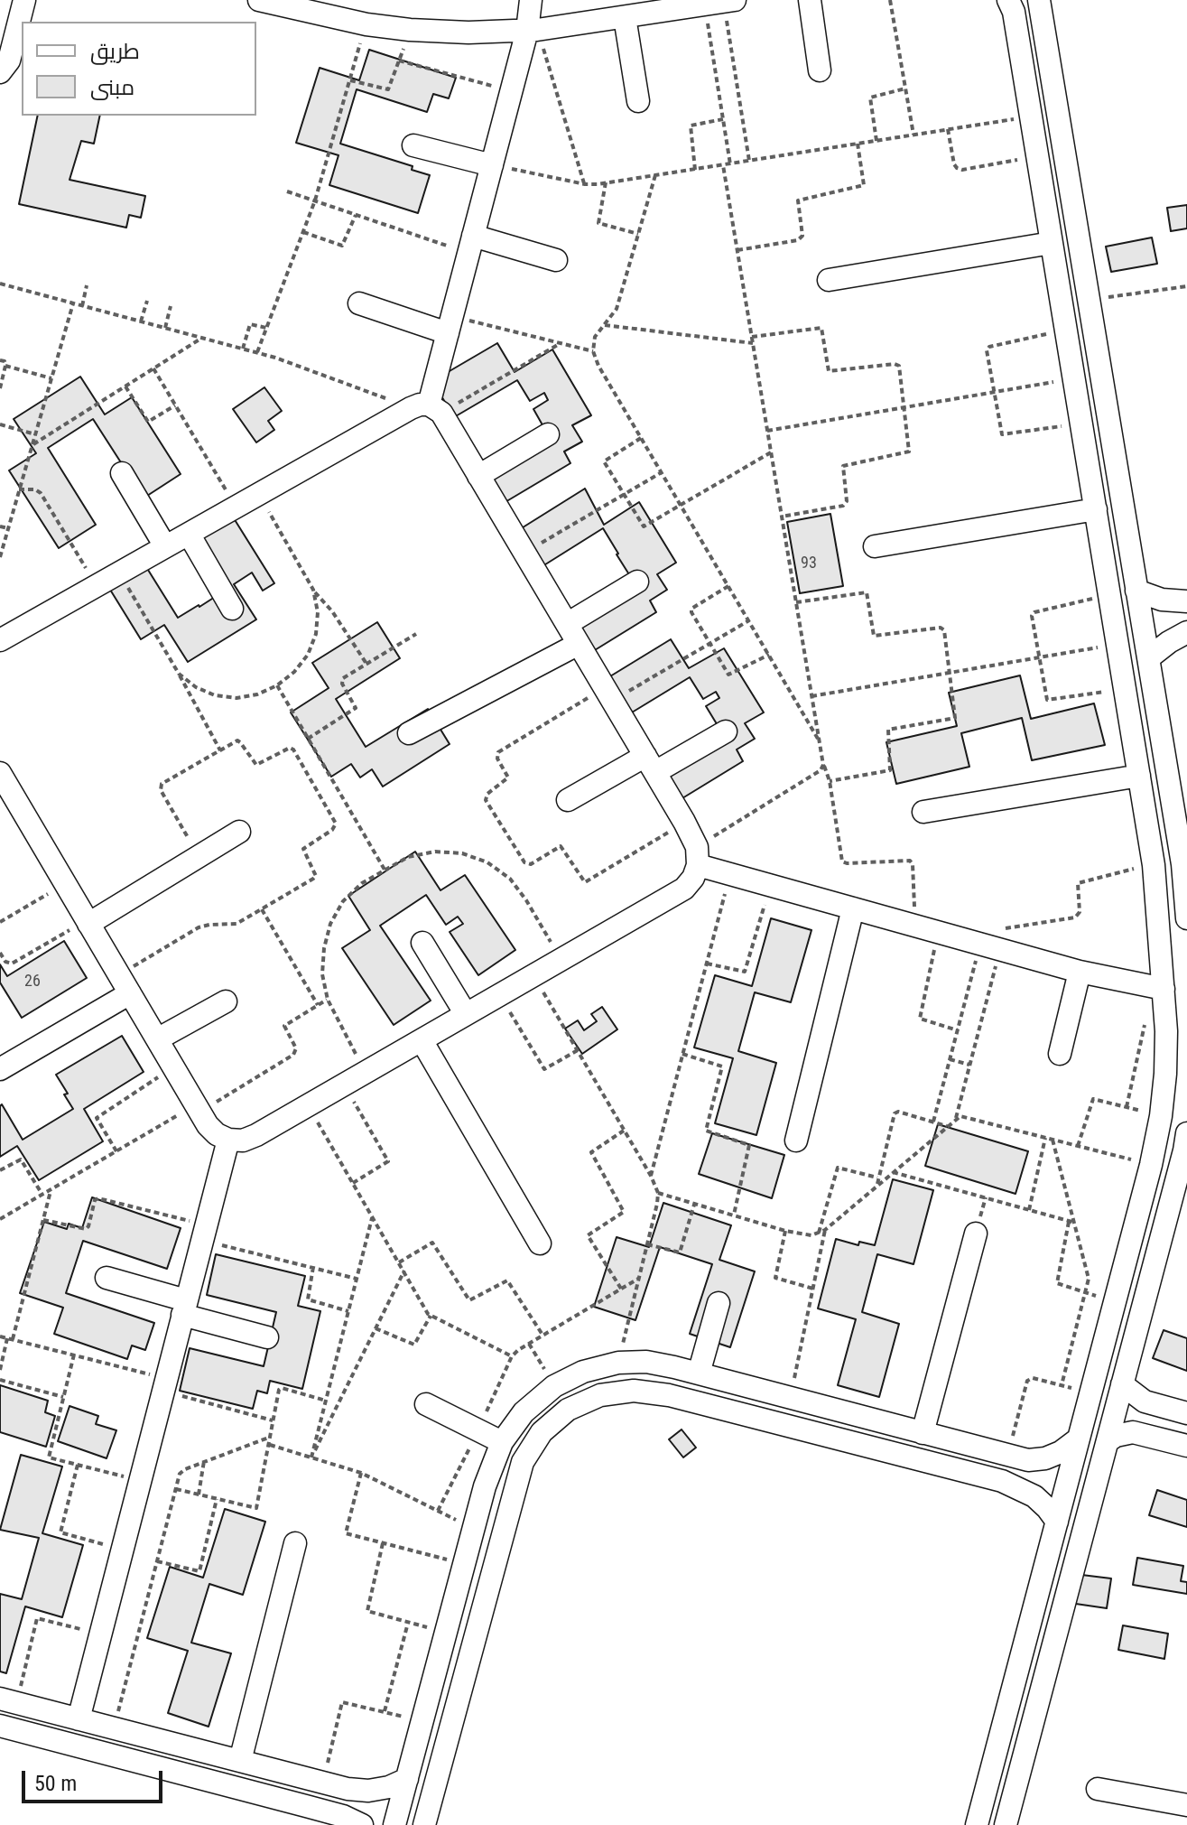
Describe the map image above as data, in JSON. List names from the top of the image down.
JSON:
{
  "house_numbers": ["93", "26"],
  "legend": ["طريق", "مبنى"],
  "scale_bar": "50 m"
}
